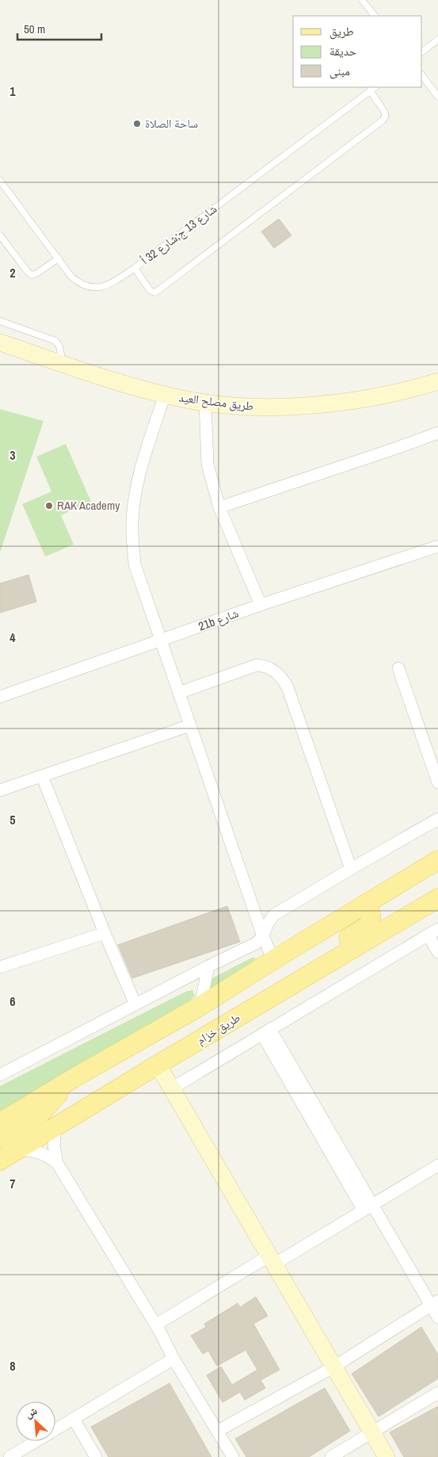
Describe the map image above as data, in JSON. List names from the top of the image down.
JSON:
{
  "streets": {
    "main road": ["طريق خزام"],
    "street": ["طريق مصلح العيد", "21b شارع"],
    "lane": ["شارع 13 ج;شارع 32 أ"]
  },
  "places": ["ساحة الصلاة", "RAK Academy"],
  "legend": ["طريق", "حديقة", "مبنى"],
  "scale_bar": "50 m",
  "north": "top left",
  "grid": {
    "rows": [
      "1",
      "2",
      "3",
      "4",
      "5",
      "6",
      "7",
      "8"
    ]
  }
}
